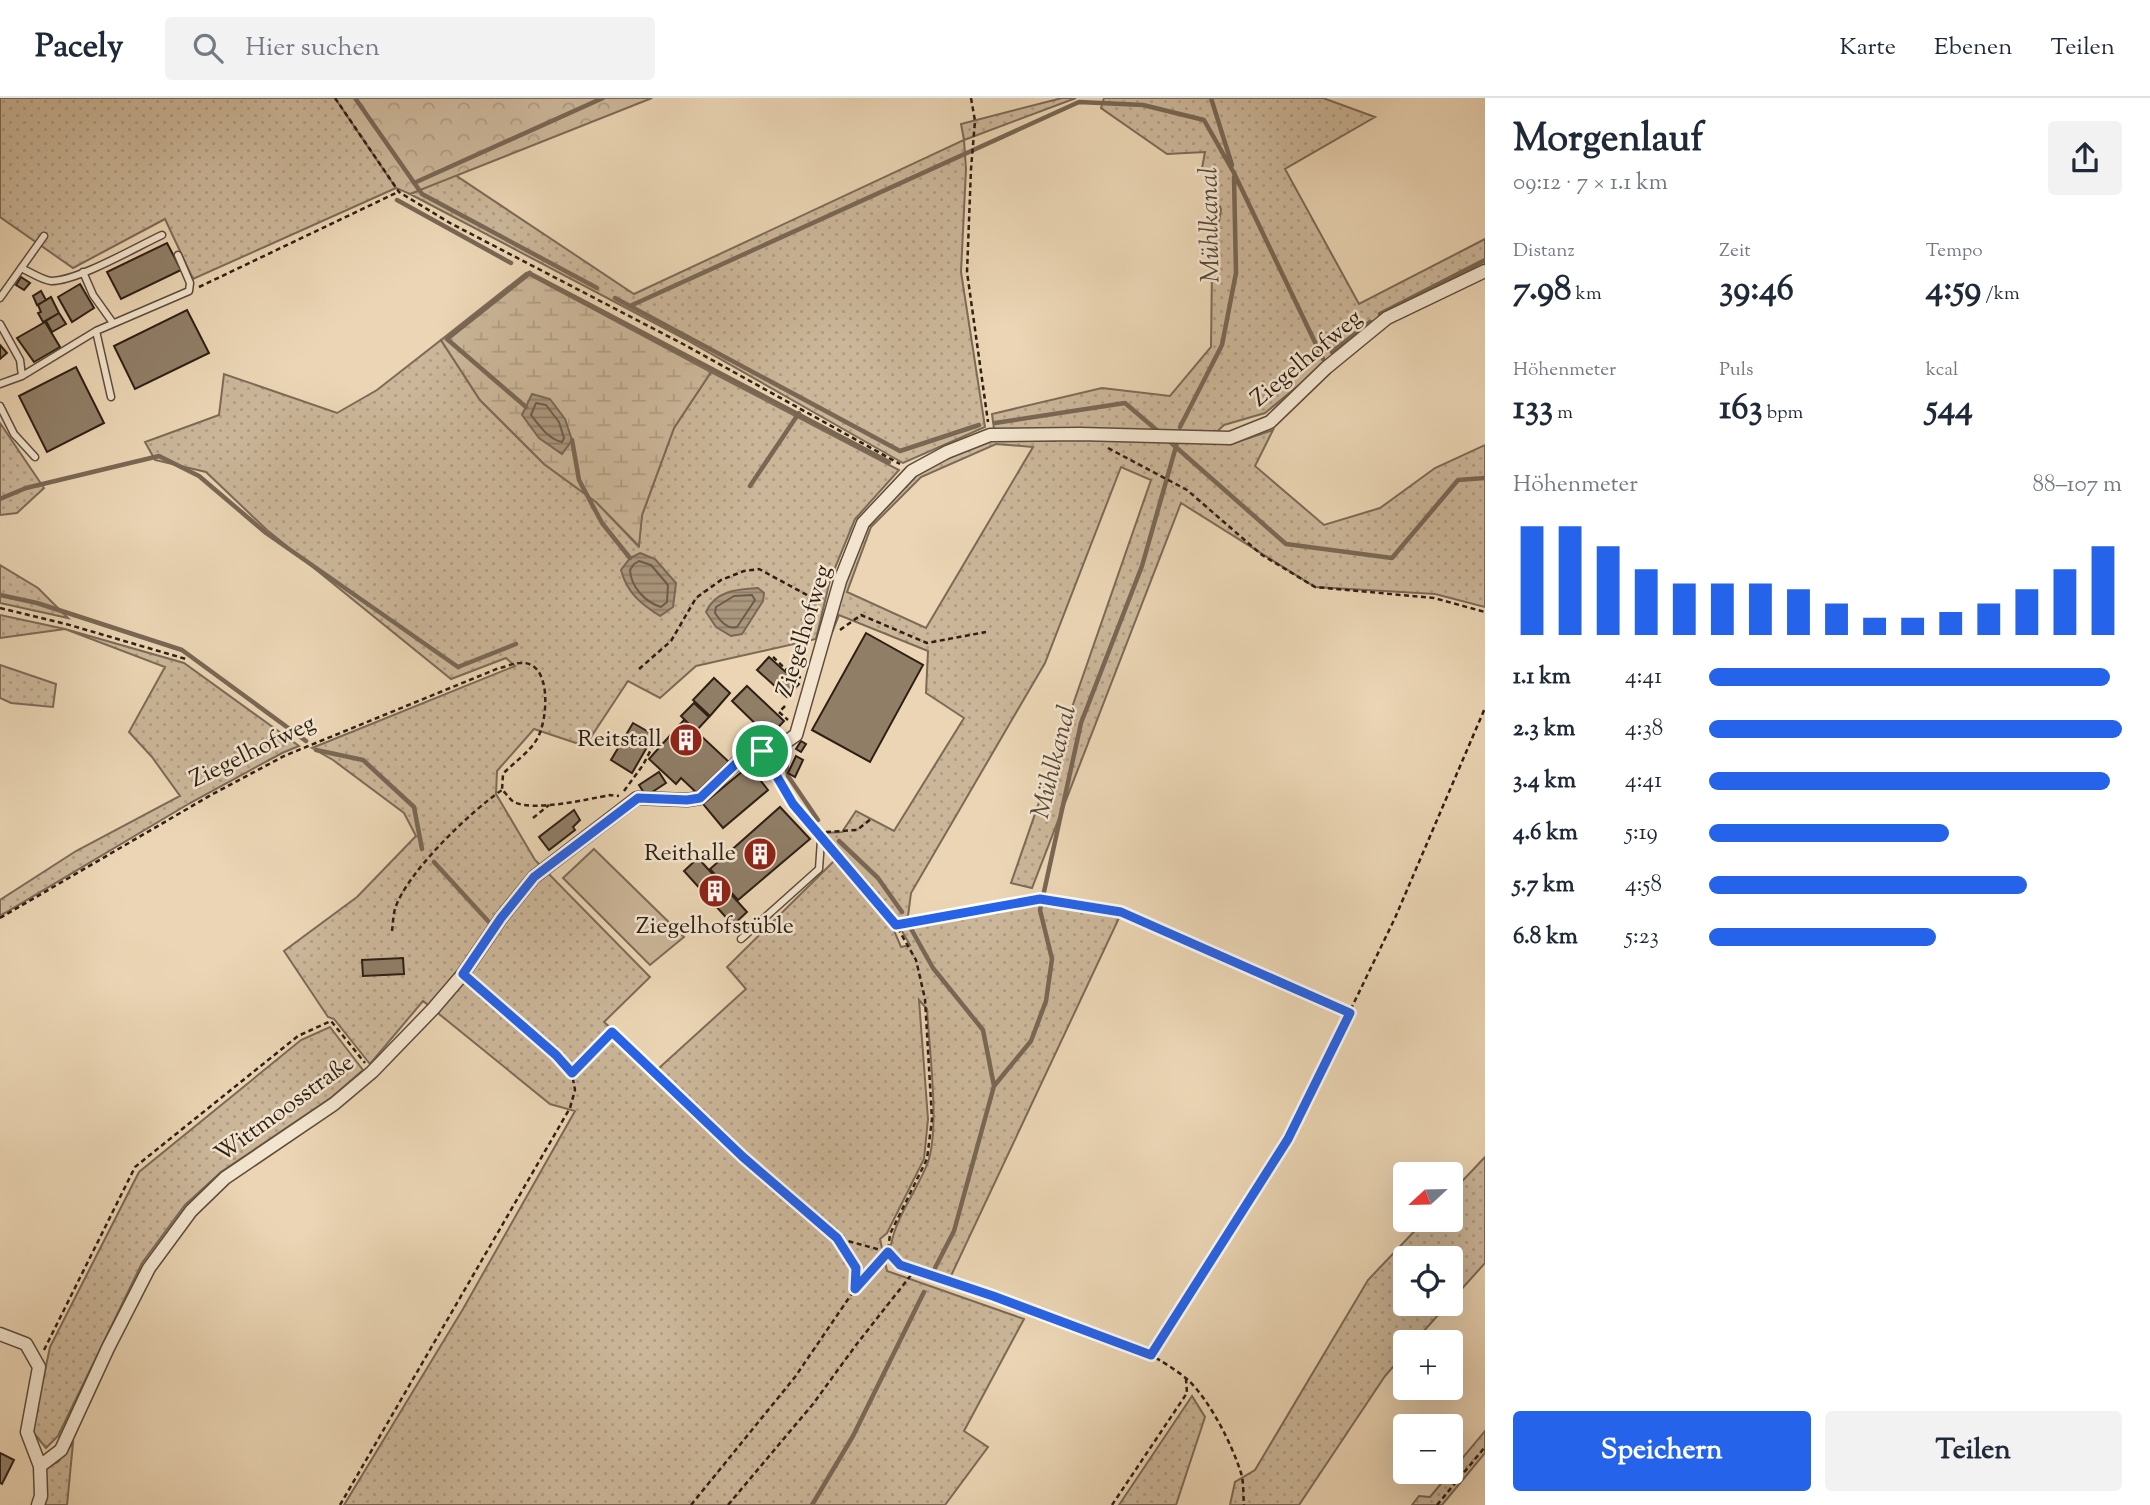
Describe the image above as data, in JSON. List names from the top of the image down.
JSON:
{
  "streets": {
    "street": ["Ziegelhofweg", "Wittmoosstraße"]
  },
  "crossings": [
    ["Ziegelhofweg", "Wittmoosstraße"]
  ],
  "water": ["Mühlkanal"],
  "places": {
    "building": ["Reitstall", "Reithalle", "Ziegelhofstüble"]
  },
  "north": "left",
  "page": {
    "header": "Pacely",
    "search": "Hier suchen",
    "nav": ["Karte", "Ebenen", "Teilen"],
    "heading": ["Morgenlauf", "09:12 · 7 × 1.1 km"],
    "stats": [
      ["Distanz", "7.98 km"],
      ["Zeit", "39:46"],
      ["Tempo", "4:59 /km"],
      ["Höhenmeter", "133 m"],
      ["Puls", "163 bpm"],
      ["kcal", "544"]
    ],
    "chart": ["Höhenmeter", "88–107 m"],
    "list": [
      {
        "name": "1.1 km",
        "note": "4:41"
      },
      {
        "name": "2.3 km",
        "note": "4:38"
      },
      {
        "name": "3.4 km",
        "note": "4:41"
      },
      {
        "name": "4.6 km",
        "note": "5:19"
      },
      {
        "name": "5.7 km",
        "note": "4:58"
      },
      {
        "name": "6.8 km",
        "note": "5:23"
      }
    ],
    "map_buttons": ["+", "−"],
    "buttons": ["Speichern", "Teilen"]
  }
}
